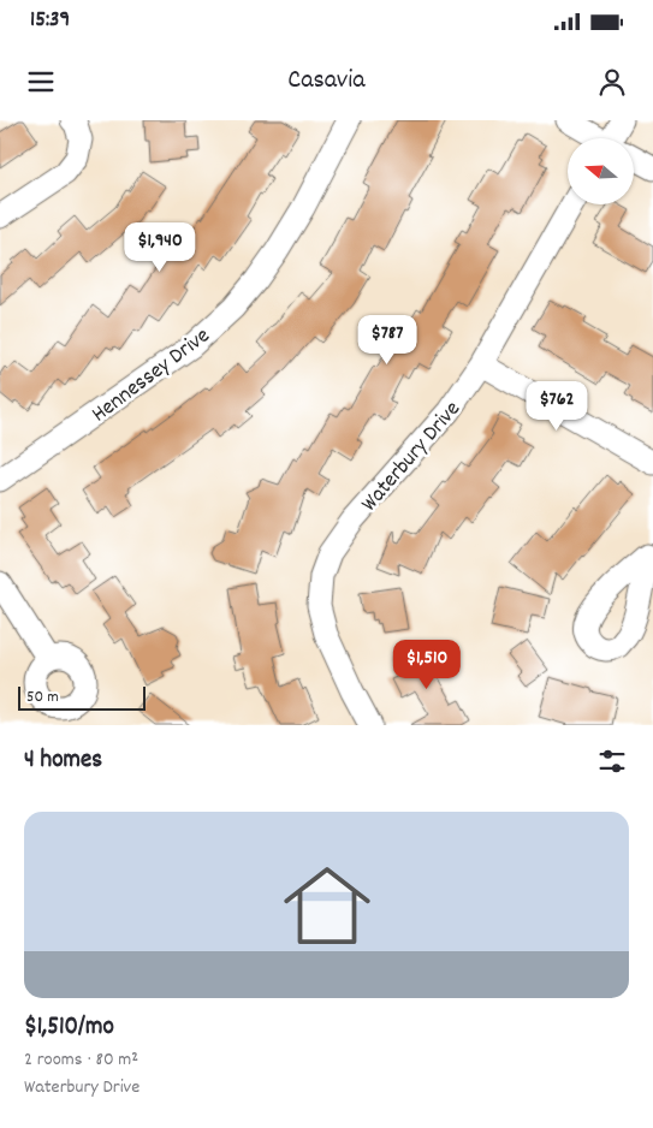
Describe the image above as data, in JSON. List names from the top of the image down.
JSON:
{
  "streets": {
    "street": ["Hennessey Drive", "Waterbury Drive"]
  },
  "scale_bar": "50 m",
  "north": "left",
  "page": {
    "status": "15:39",
    "header": "Casavia",
    "price": [
      "$1,940",
      "$787",
      "$762",
      "$1,510"
    ],
    "scale": "50 m",
    "heading": "4 homes",
    "list": [
      {
        "name": "$1,510/mo",
        "note": "2 rooms · 80 m² · Waterbury Drive"
      }
    ]
  }
}
